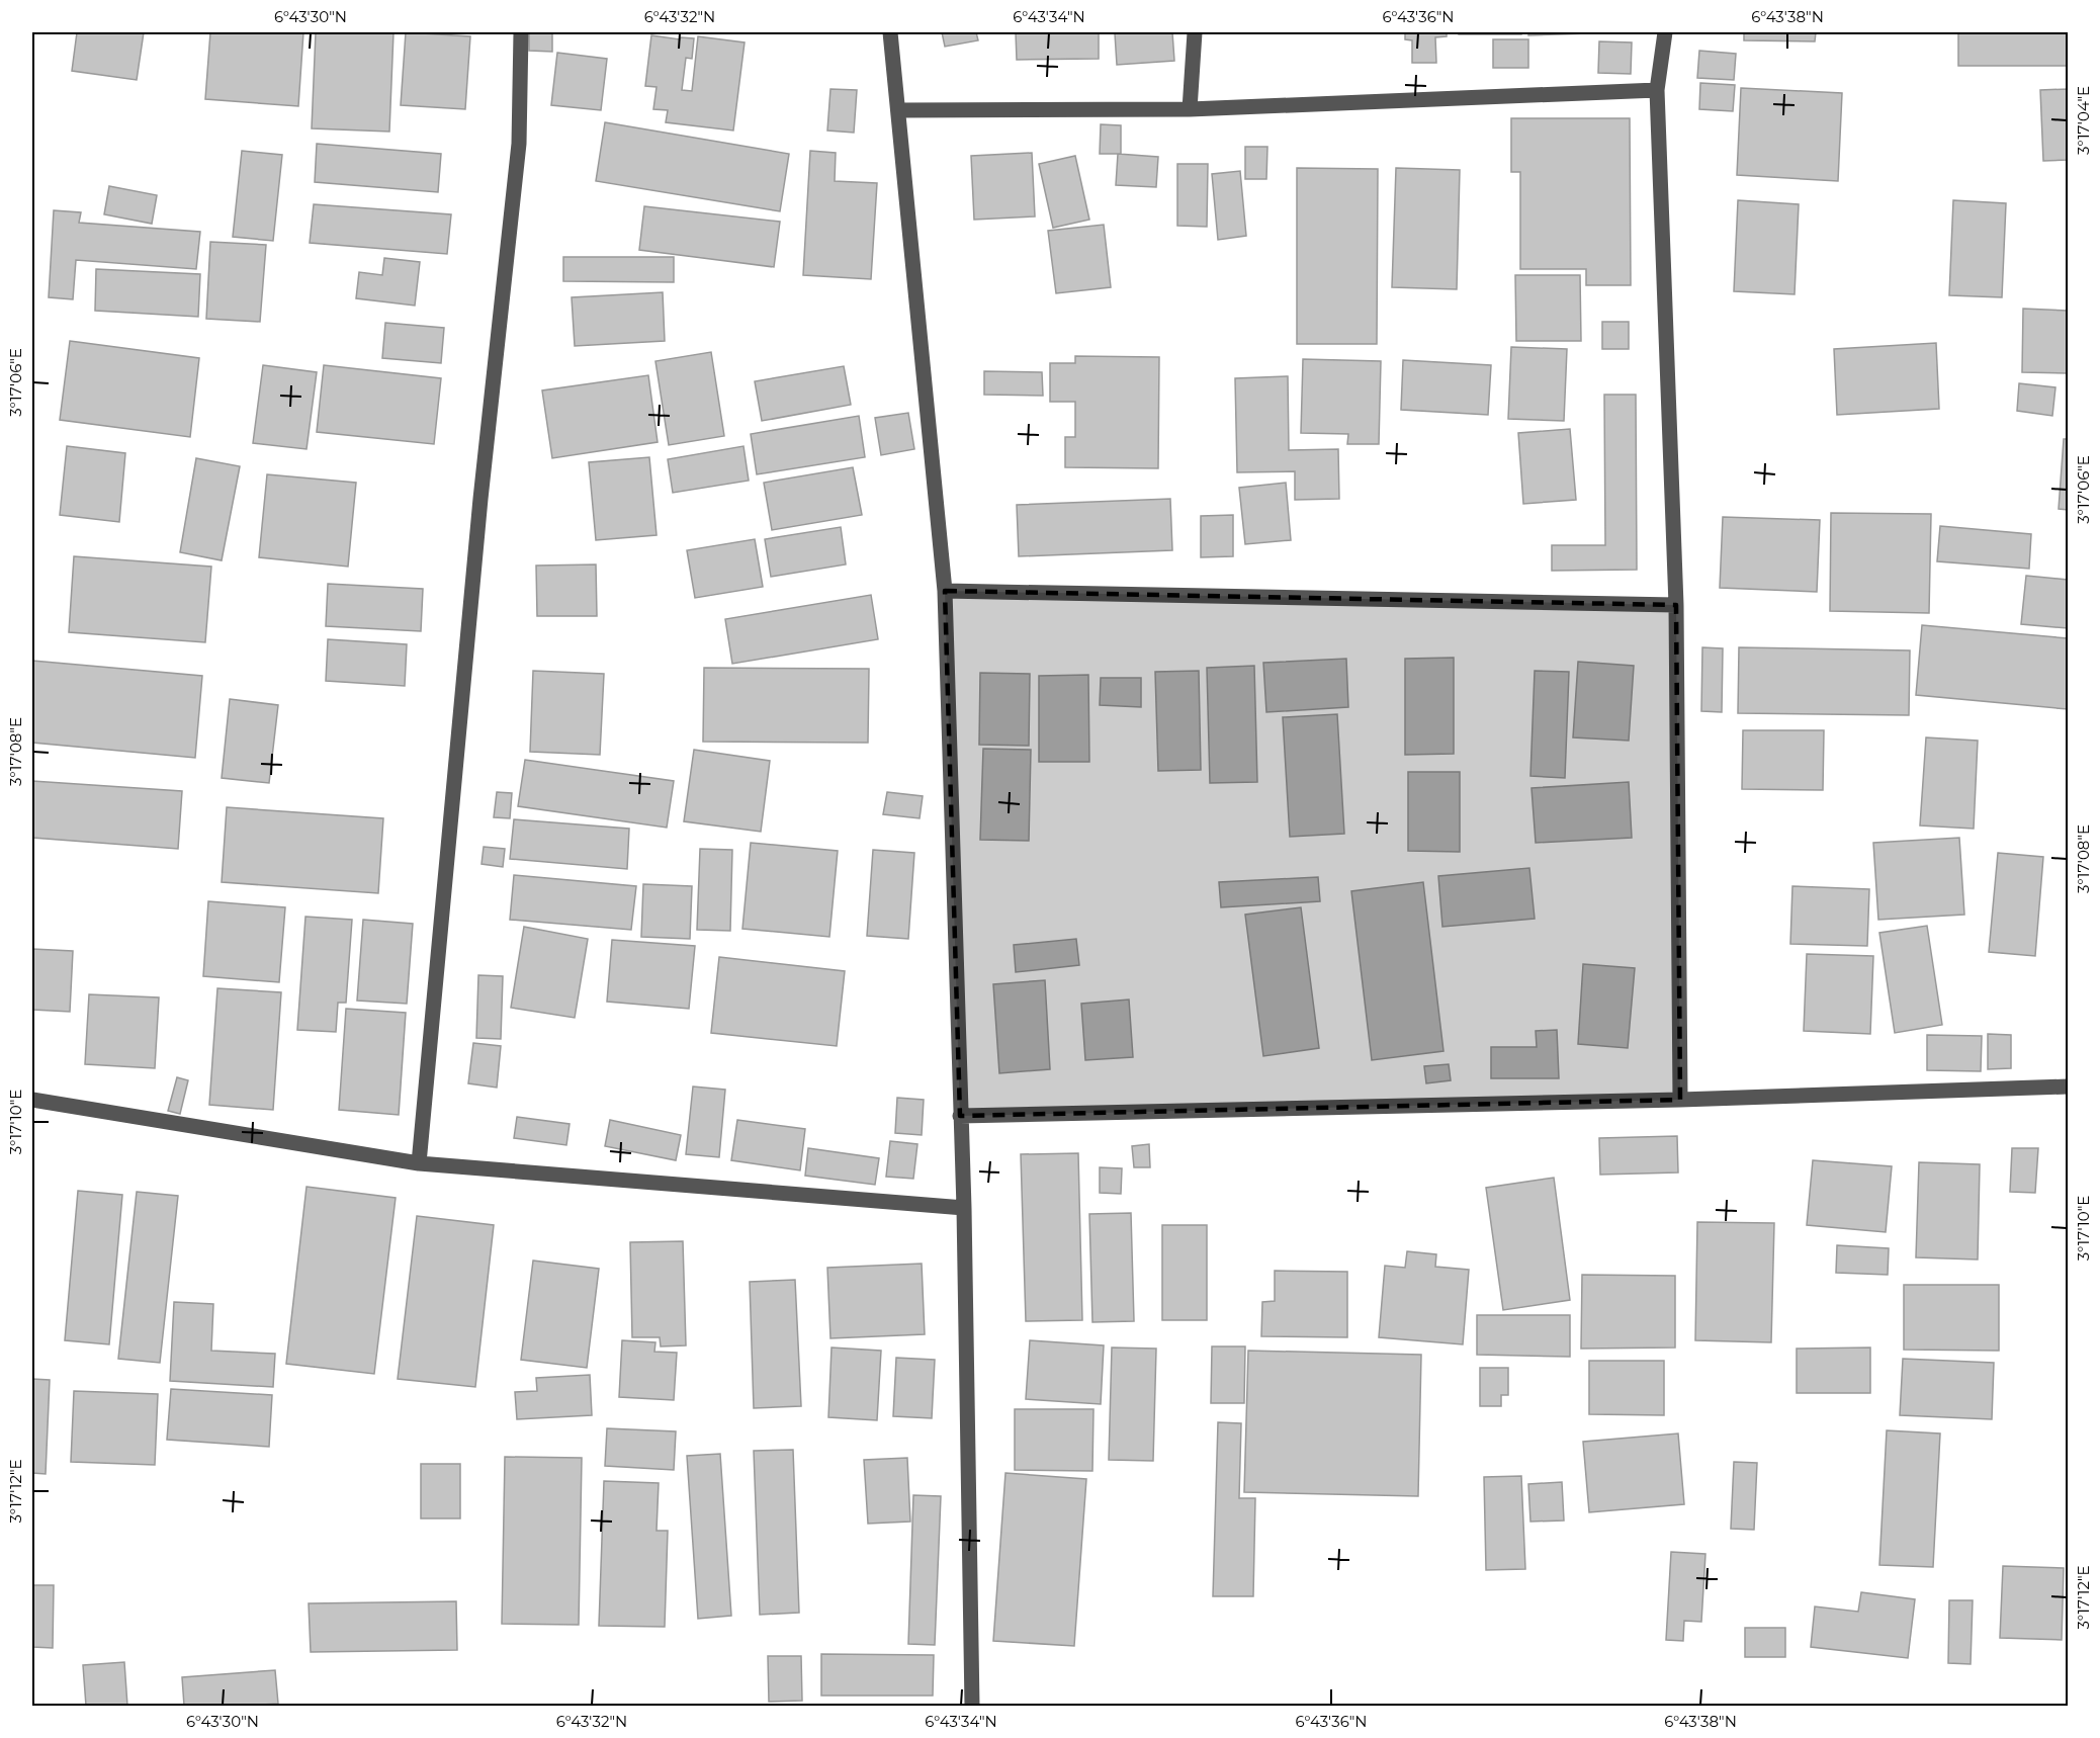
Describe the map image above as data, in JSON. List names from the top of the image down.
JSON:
{
  "coordinates": [
    "6°43'30\"N",
    "6°43'32\"N",
    "6°43'34\"N",
    "6°43'36\"N",
    "6°43'38\"N",
    "3°17'04\"E",
    "3°17'06\"E",
    "3°17'08\"E",
    "3°17'10\"E",
    "3°17'12\"E"
  ]
}
